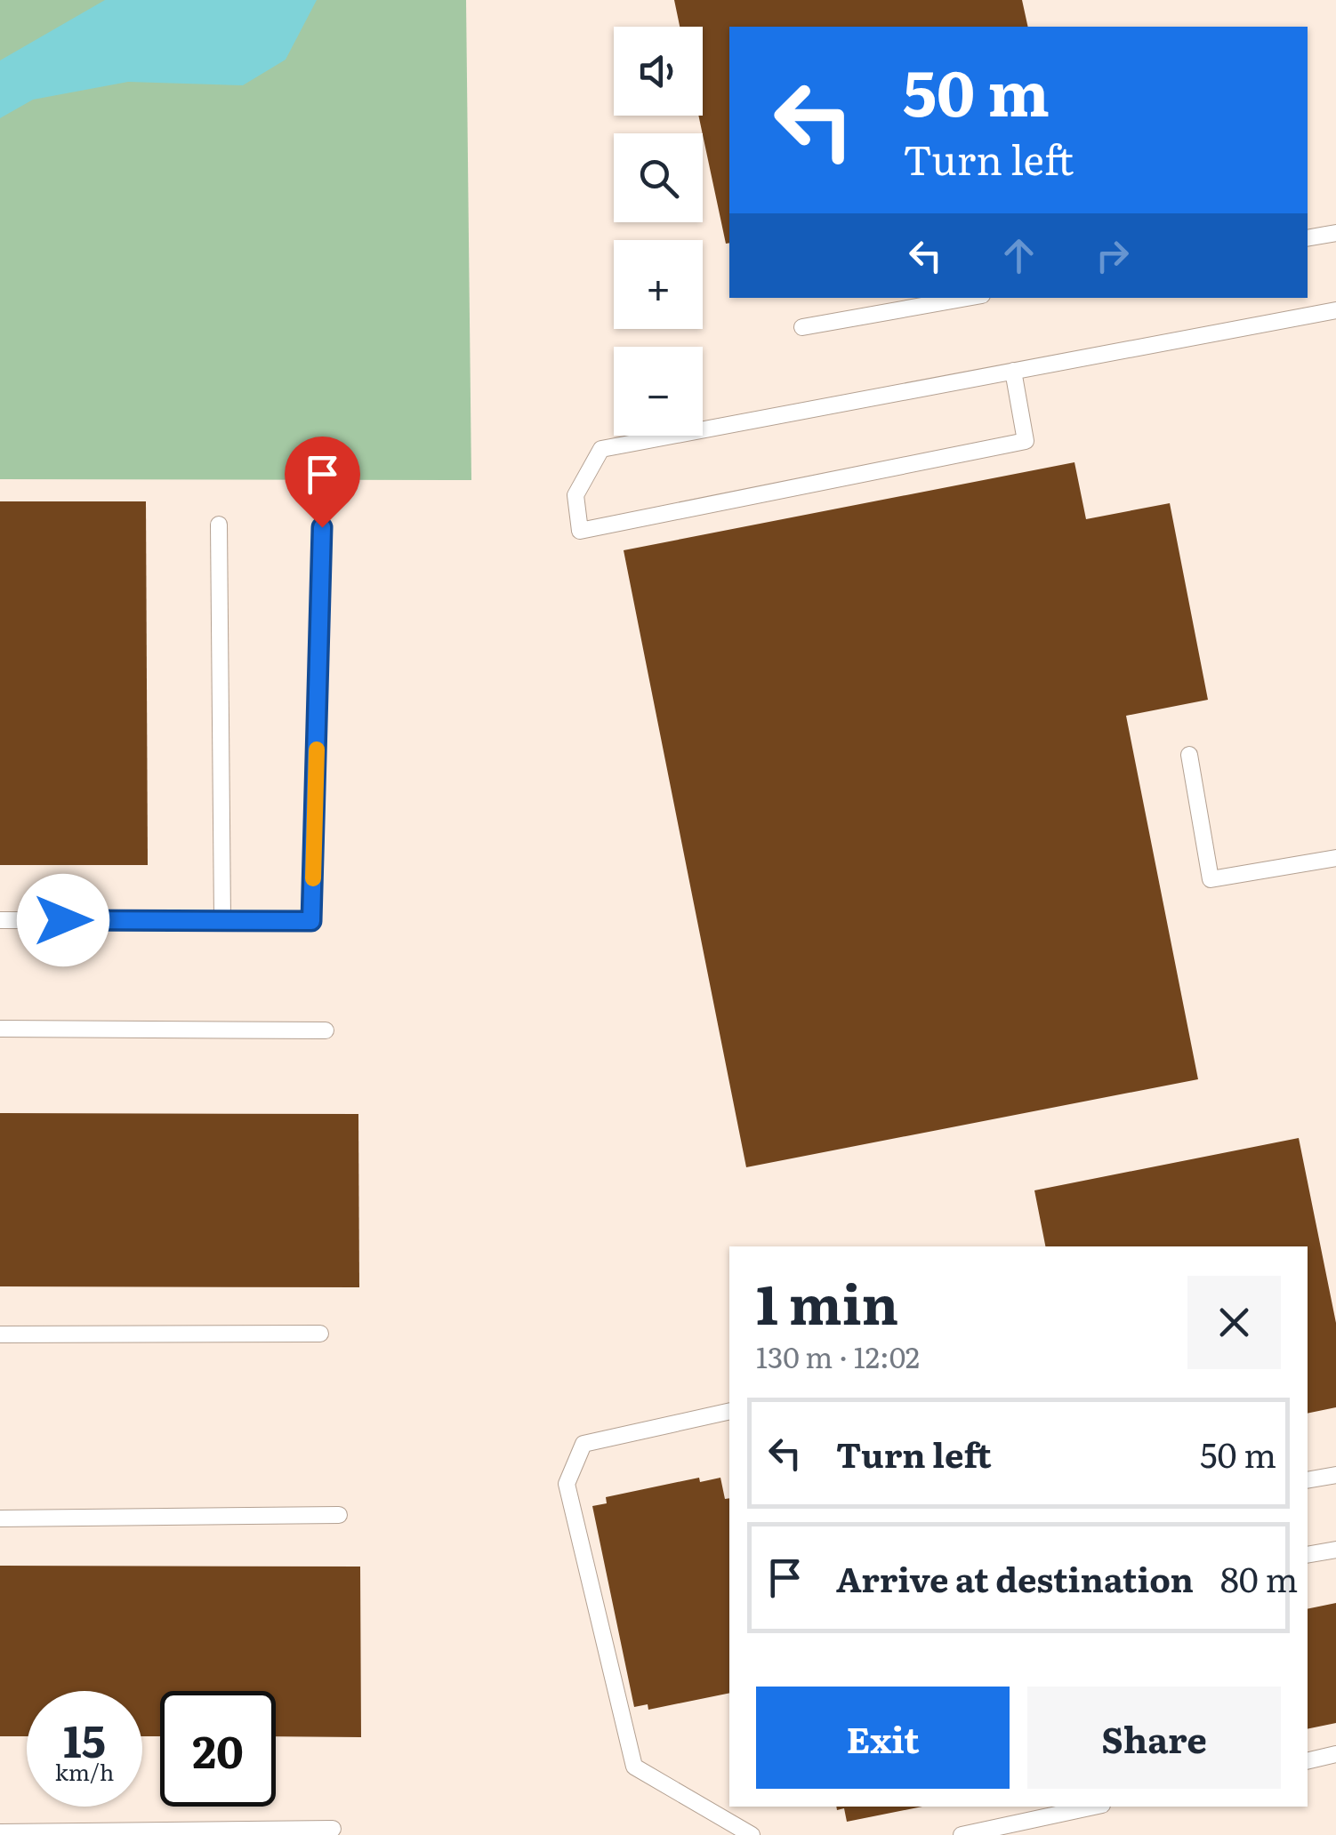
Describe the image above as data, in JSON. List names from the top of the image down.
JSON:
{
  "page": {
    "map_buttons": ["+", "−"],
    "turn": ["50 m", "Turn left"],
    "heading": ["1 min", "130 m · 12:02"],
    "list": [
      {
        "name": "Turn left",
        "value": "50 m"
      },
      {
        "name": "Arrive at destination",
        "value": "80 m"
      }
    ],
    "buttons": ["Exit", "Share"],
    "speed": "15 km/h",
    "limit": "20"
  }
}
